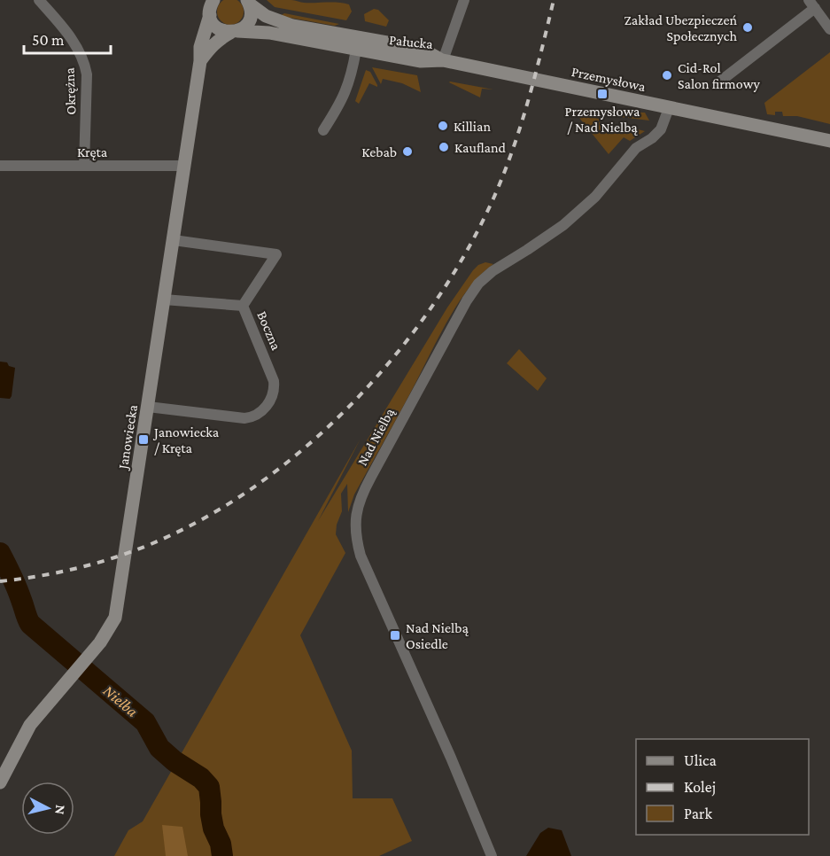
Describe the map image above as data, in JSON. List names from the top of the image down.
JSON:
{
  "streets": {
    "street": [
      "Pałucka",
      "Przemysłowa",
      "Okrężna",
      "Kręta",
      "Boczna",
      "Janowiecka",
      "Nad Nielbą"
    ]
  },
  "crossings": [
    ["Pałucka", "Przemysłowa"],
    ["Przemysłowa", "Nad Nielbą"],
    ["Okrężna", "Kręta"],
    ["Kręta", "Janowiecka"],
    ["Boczna", "Janowiecka"]
  ],
  "water": ["Nielba"],
  "places": {
    "other": [
      "Zakład Ubezpieczeń Społecznych",
      "Cid-Rol Salon firmowy",
      "Killian",
      "Kaufland",
      "Kebab"
    ],
    "transit": ["Przemysłowa / Nad Nielbą", "Janowiecka / Kręta", "Nad Nielbą Osiedle"]
  },
  "legend": ["Ulica", "Kolej", "Park"],
  "scale_bar": "50 m",
  "north": "right"
}
